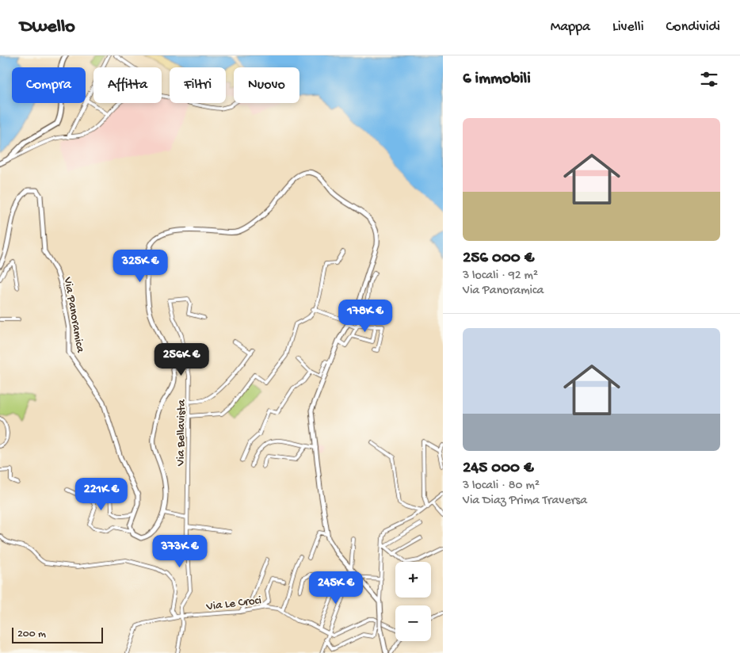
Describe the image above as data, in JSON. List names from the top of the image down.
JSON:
{
  "streets": {
    "street": ["Via Panoramica", "Via Bellavista", "Via Le Croci"]
  },
  "crossings": [
    ["Via Bellavista", "Via Le Croci"]
  ],
  "scale_bar": "200 m",
  "page": {
    "header": "Dwello",
    "nav": ["Mappa", "Livelli", "Condividi"],
    "heading": "6 immobili",
    "chip": [
      "Compra",
      "Affitta",
      "Filtri",
      "Nuovo"
    ],
    "list": [
      {
        "name": "256 000 €",
        "note": "3 locali · 92 m² · Via Panoramica"
      },
      {
        "name": "245 000 €",
        "note": "3 locali · 80 m² · Via Diaz Prima Traversa"
      }
    ],
    "price": [
      "325K €",
      "178K €",
      "256K €",
      "221K €",
      "373K €",
      "245K €"
    ],
    "map_buttons": ["+", "−"],
    "scale": "200 m"
  }
}
